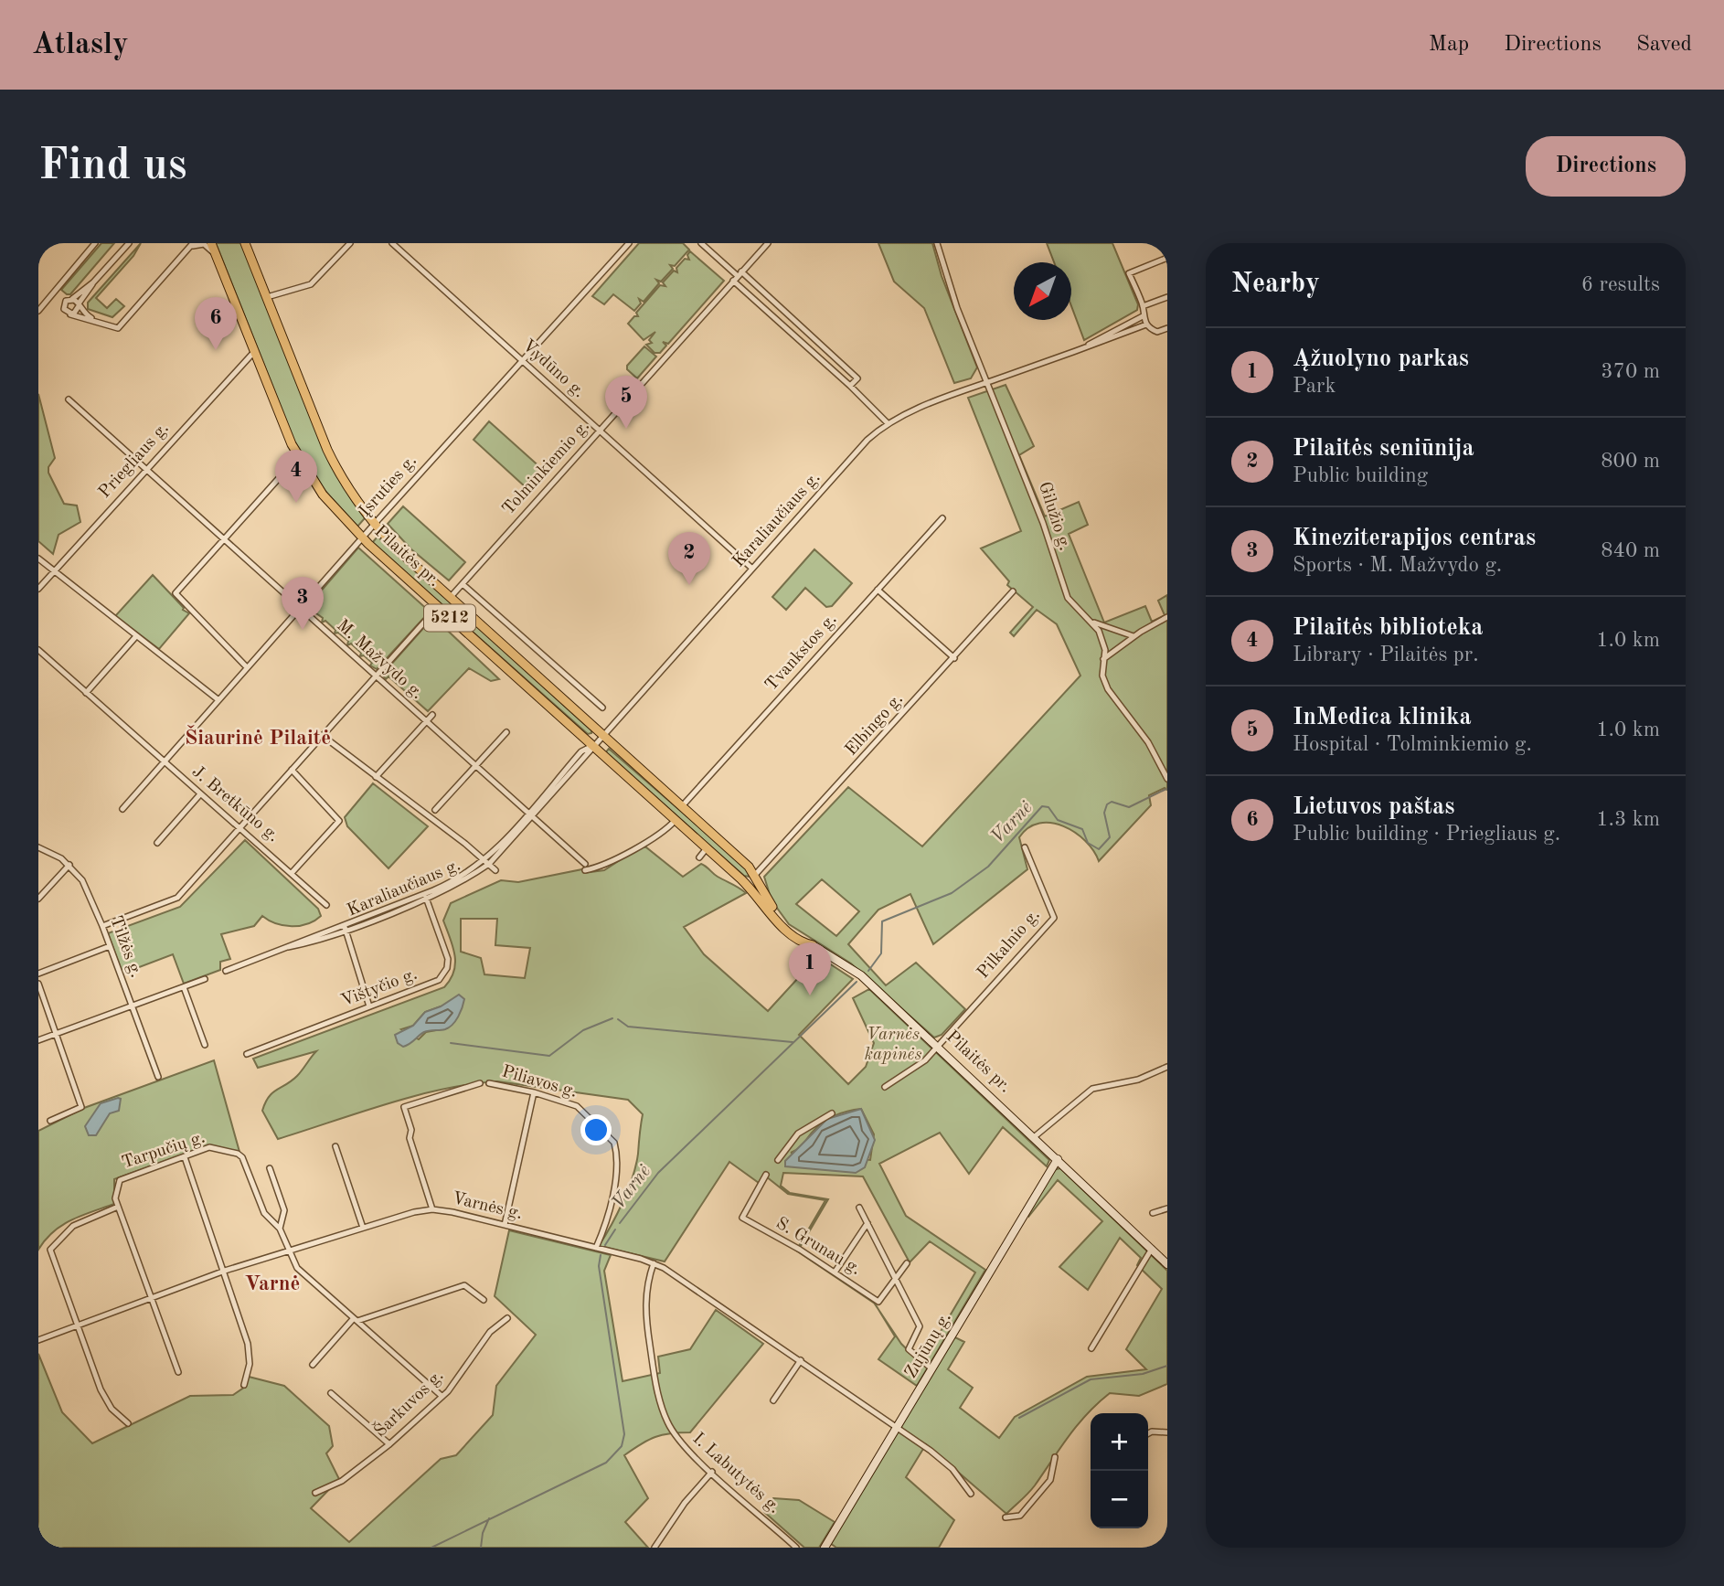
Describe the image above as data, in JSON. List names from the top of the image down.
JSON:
{
  "streets": {
    "main road": ["Pilaitės pr.", "5212", "Zujūnų g."],
    "street": [
      "Vydūno g.",
      "Priegliaus g.",
      "Tolminkiemio g.",
      "Įsruties g.",
      "Gilužio g.",
      "Karaliaučiaus g.",
      "Tvankstos g.",
      "M. Mažvydo g.",
      "Elbingo g.",
      "J. Bretkūno g.",
      "Pilkalnio g.",
      "Tilžės g.",
      "Vištyčio g.",
      "Piliavos g.",
      "Tarpučių g.",
      "Varnės g.",
      "S. Grunau g.",
      "Šarkuvos g.",
      "I. Labutytės g."
    ]
  },
  "crossings": [
    ["Vydūno g.", "Tolminkiemio g."],
    ["Vydūno g.", "Įsruties g."],
    ["Vydūno g.", "Karaliaučiaus g."],
    ["Priegliaus g.", "Pilaitės pr."],
    ["Priegliaus g.", "M. Mažvydo g."],
    ["Tolminkiemio g.", "Pilaitės pr."],
    ["Įsruties g.", "Pilaitės pr."],
    ["Įsruties g.", "M. Mažvydo g."],
    ["Įsruties g.", "J. Bretkūno g."],
    ["Gilužio g.", "Karaliaučiaus g."],
    ["Karaliaučiaus g.", "Pilaitės pr."],
    ["Karaliaučiaus g.", "M. Mažvydo g."],
    ["Karaliaučiaus g.", "Vištyčio g."],
    ["Pilaitės pr.", "5212"],
    ["Pilaitės pr.", "Tvankstos g."],
    ["Pilaitės pr.", "M. Mažvydo g."],
    ["Pilaitės pr.", "Elbingo g."],
    ["Pilaitės pr.", "Pilkalnio g."],
    ["Pilaitės pr.", "Zujūnų g."],
    ["5212", "Zujūnų g."],
    ["Piliavos g.", "Varnės g."],
    ["Varnės g.", "Zujūnų g."],
    ["Varnės g.", "I. Labutytės g."]
  ],
  "districts": ["Šiaurinė Pilaitė", "Varnė"],
  "water": ["Varnė"],
  "parks": ["Varnės kapinės"],
  "north": "bottom left",
  "page": {
    "header": "Atlasly",
    "nav": ["Map", "Directions", "Saved"],
    "buttons": "Directions",
    "title": "Find us",
    "heading": ["Nearby", "6 results"],
    "pins": [
      "6",
      "5",
      "4",
      "2",
      "3",
      "1"
    ],
    "list": [
      {
        "mark": "1",
        "name": "Ąžuolyno parkas",
        "note": "Park",
        "value": "370 m"
      },
      {
        "mark": "2",
        "name": "Pilaitės seniūnija",
        "note": "Public building",
        "value": "800 m"
      },
      {
        "mark": "3",
        "name": "Kineziterapijos centras",
        "note": "Sports · M. Mažvydo g.",
        "value": "840 m"
      },
      {
        "mark": "4",
        "name": "Pilaitės biblioteka",
        "note": "Library · Pilaitės pr.",
        "value": "1.0 km"
      },
      {
        "mark": "5",
        "name": "InMedica klinika",
        "note": "Hospital · Tolminkiemio g.",
        "value": "1.0 km"
      },
      {
        "mark": "6",
        "name": "Lietuvos paštas",
        "note": "Public building · Priegliaus g.",
        "value": "1.3 km"
      }
    ],
    "map_buttons": ["+", "−"]
  }
}
